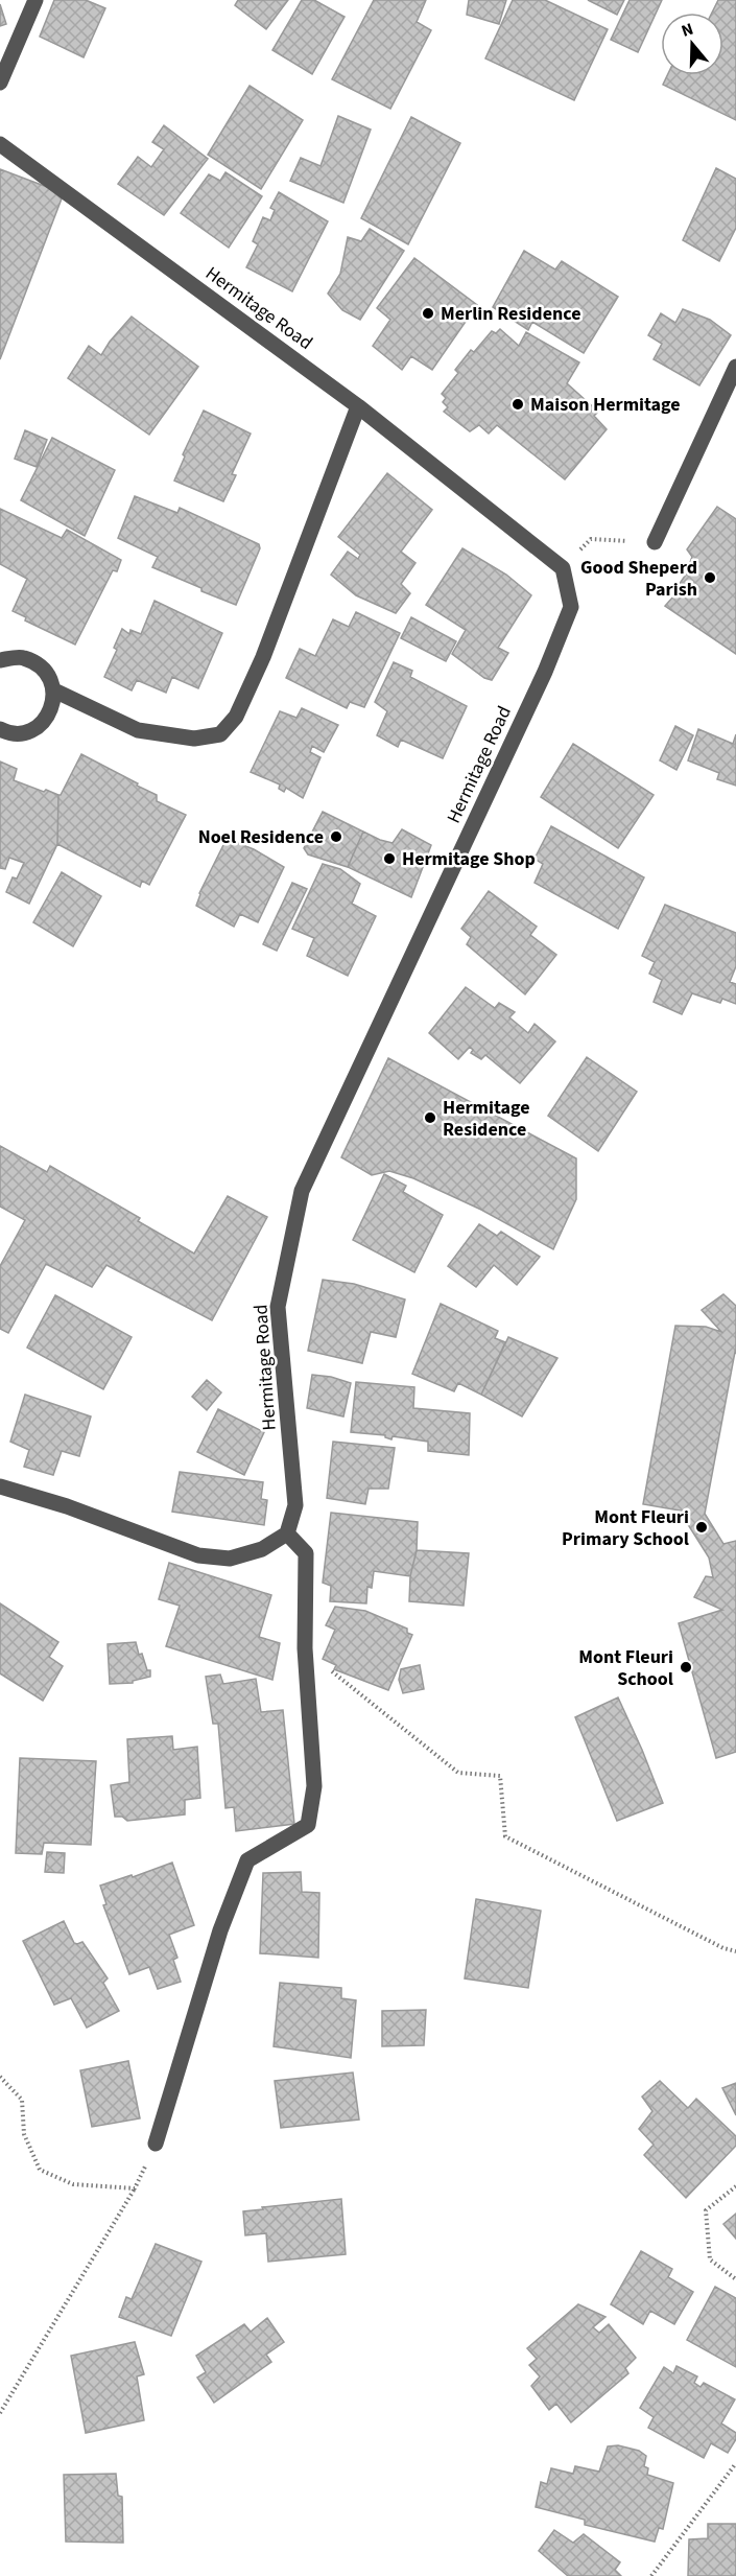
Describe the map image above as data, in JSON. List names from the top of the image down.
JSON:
{
  "streets": {
    "street": ["Hermitage Road"]
  },
  "places": [
    "Merlin Residence",
    "Maison Hermitage",
    "Good Sheperd Parish",
    "Noel Residence",
    "Hermitage Shop",
    "Hermitage Residence",
    "Mont Fleuri Primary School",
    "Mont Fleuri School"
  ],
  "north": "top"
}
